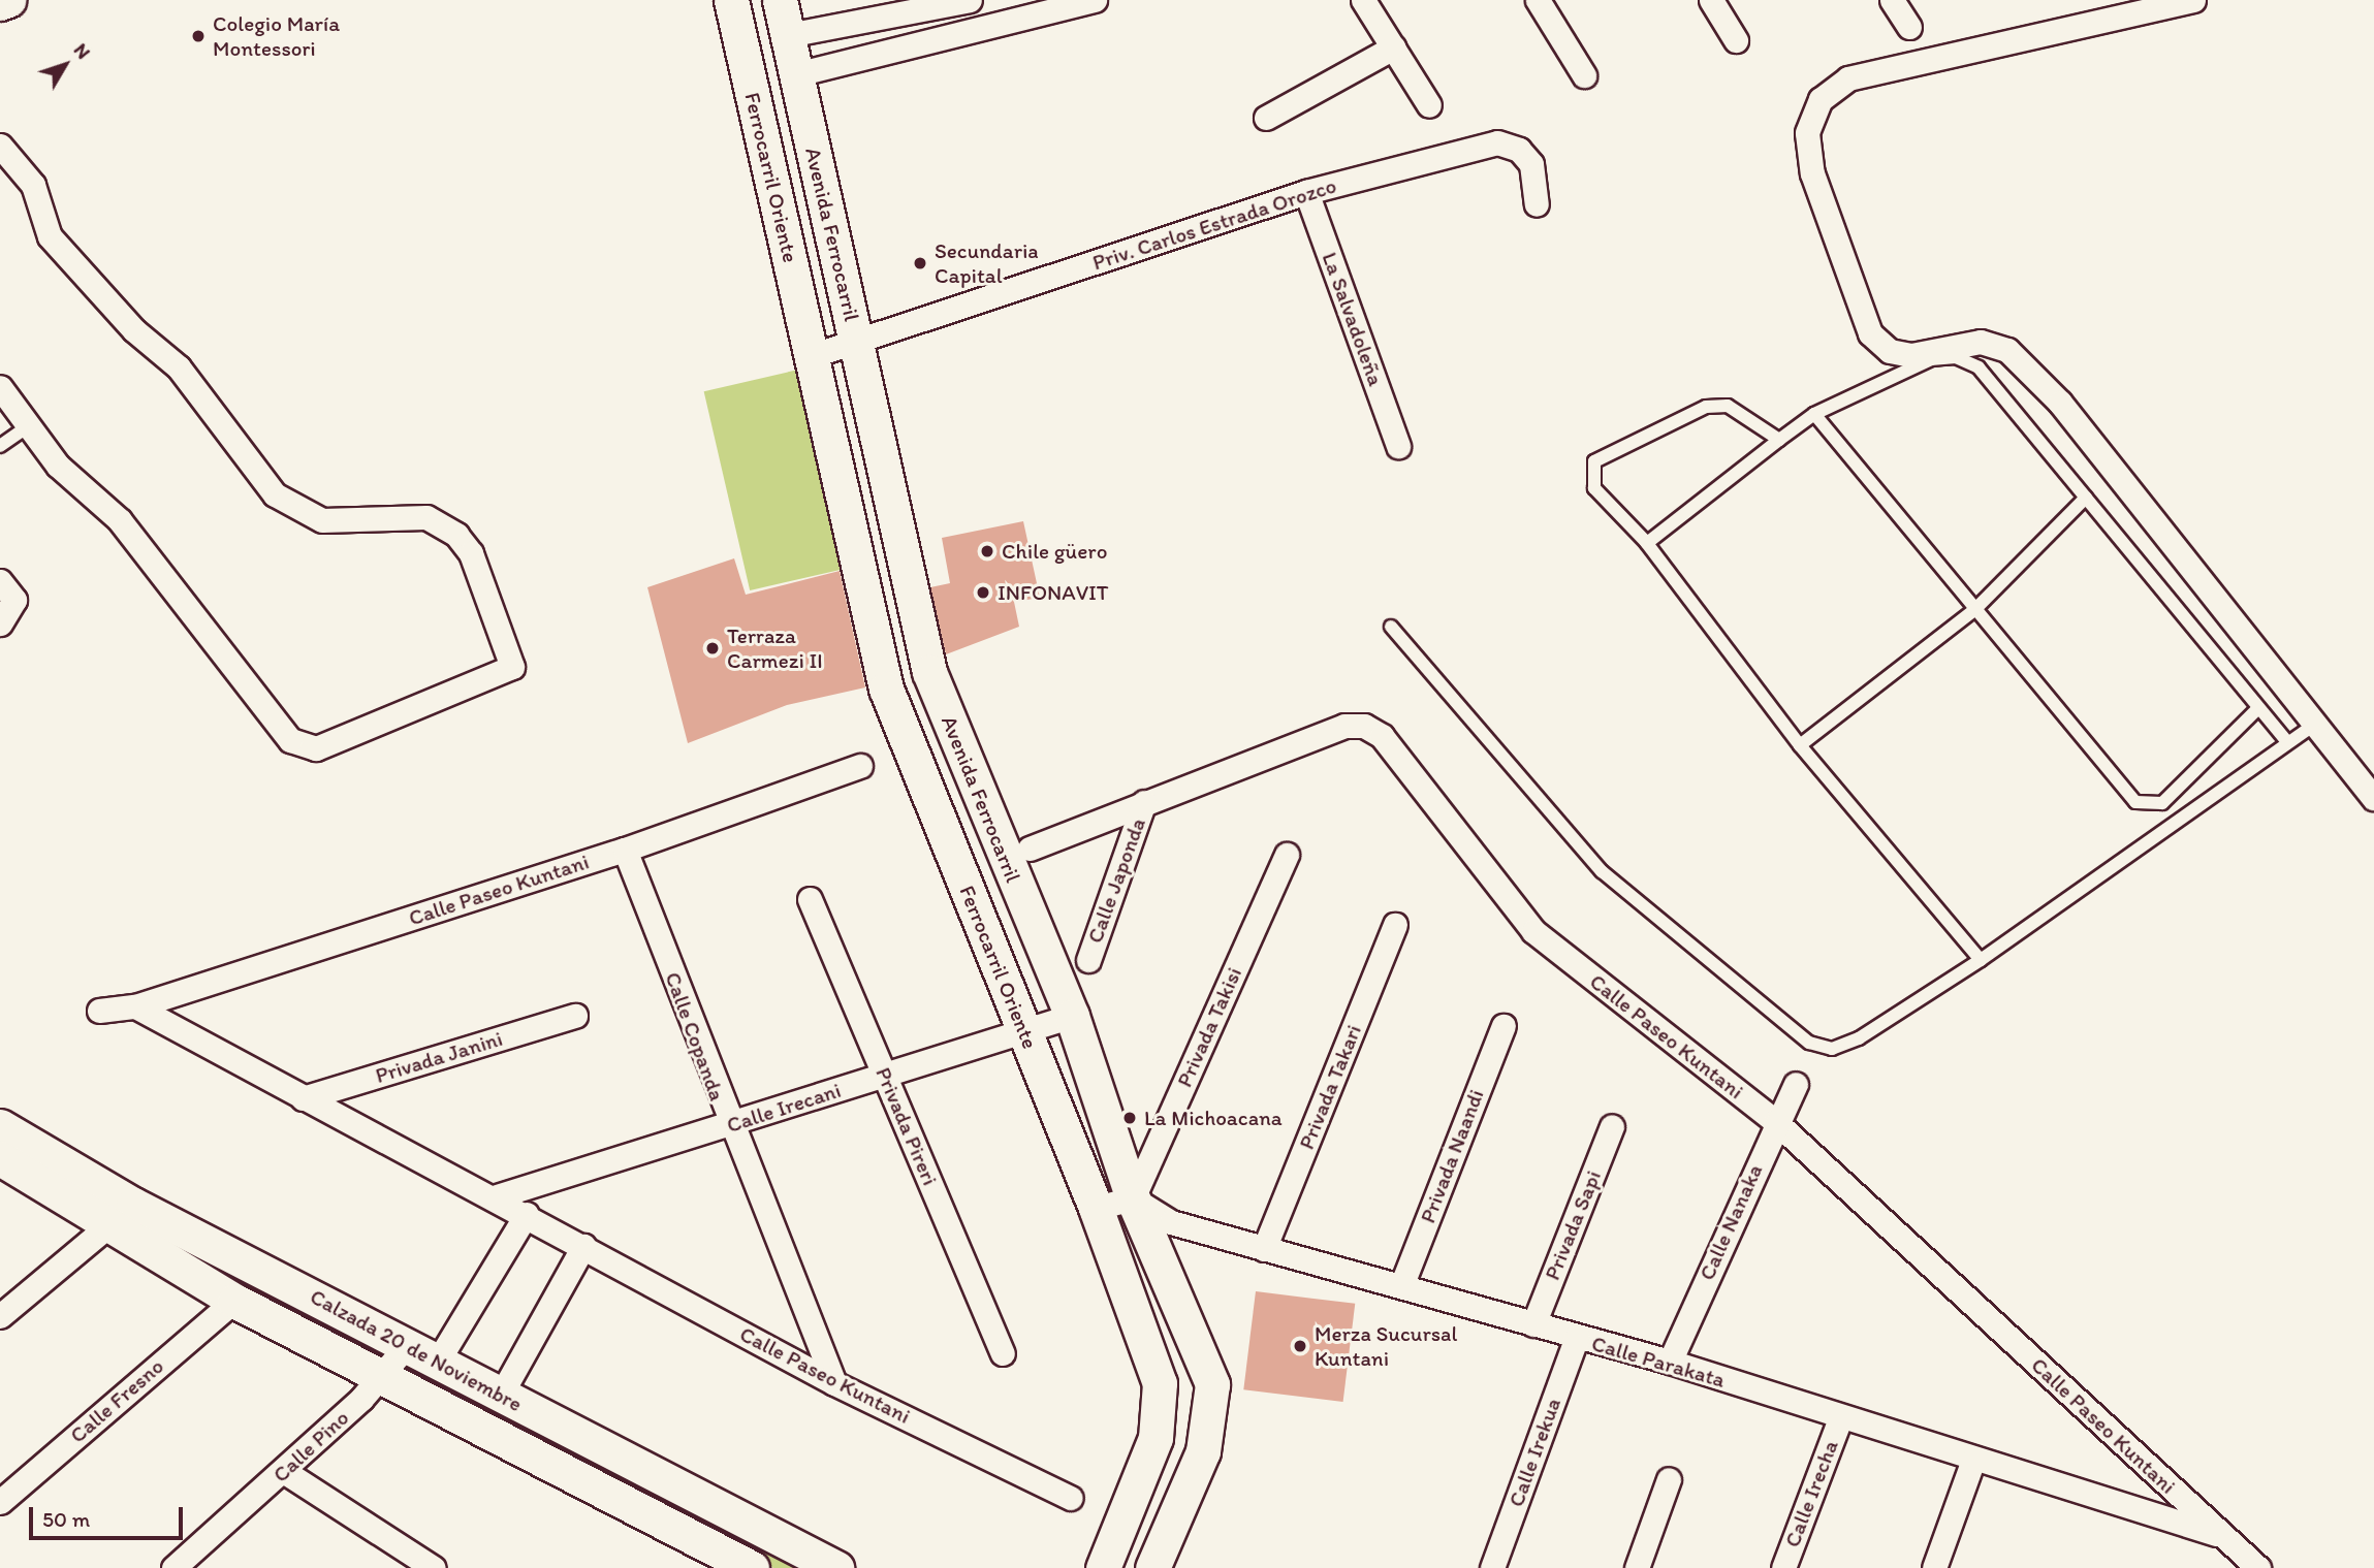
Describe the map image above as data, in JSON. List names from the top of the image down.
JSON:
{
  "streets": {
    "main road": ["Ferrocarril Oriente", "Avenida Ferrocarril", "Calzada 20 de Noviembre"],
    "street": [
      "Priv. Carlos Estrada Orozco",
      "La Salvadoleña",
      "Calle Japonda",
      "Calle Paseo Kuntani",
      "Privada Takisi",
      "Calle Copanda",
      "Privada Janini",
      "Privada Takari",
      "Calle Irecani",
      "Privada Pireri",
      "Privada Naandi",
      "Calle Nanaka",
      "Privada Sapi",
      "Calle Parakata",
      "Calle Fresno",
      "Calle Pino",
      "Calle Irekua",
      "Calle Irecha"
    ]
  },
  "crossings": [
    ["Ferrocarril Oriente", "Calle Irecani"],
    ["Priv. Carlos Estrada Orozco", "Avenida Ferrocarril"],
    ["Priv. Carlos Estrada Orozco", "La Salvadoleña"],
    ["Avenida Ferrocarril", "Privada Takisi"],
    ["Avenida Ferrocarril", "Calle Irecani"],
    ["Avenida Ferrocarril", "Calle Parakata"],
    ["Calle Japonda", "Calle Paseo Kuntani"],
    ["Calle Paseo Kuntani", "Calle Copanda"],
    ["Calle Paseo Kuntani", "Privada Janini"],
    ["Calle Paseo Kuntani", "Calle Irecani"],
    ["Calle Paseo Kuntani", "Calle Nanaka"],
    ["Calle Paseo Kuntani", "Calle Parakata"],
    ["Privada Takisi", "Calle Parakata"],
    ["Calle Copanda", "Calle Irecani"],
    ["Privada Takari", "Calle Parakata"],
    ["Calle Irecani", "Privada Pireri"],
    ["Privada Naandi", "Calle Parakata"],
    ["Calle Nanaka", "Calle Parakata"],
    ["Privada Sapi", "Calle Parakata"],
    ["Calzada 20 de Noviembre", "Calle Fresno"],
    ["Calzada 20 de Noviembre", "Calle Pino"],
    ["Calle Parakata", "Calle Irekua"],
    ["Calle Parakata", "Calle Irecha"]
  ],
  "places": [
    "Colegio María Montessori",
    "Secundaria Capital",
    "Chile güero",
    "INFONAVIT",
    "Terraza Carmezi II",
    "La Michoacana",
    "Merza Sucursal Kuntani"
  ],
  "scale_bar": "50 m",
  "north": "top right"
}
